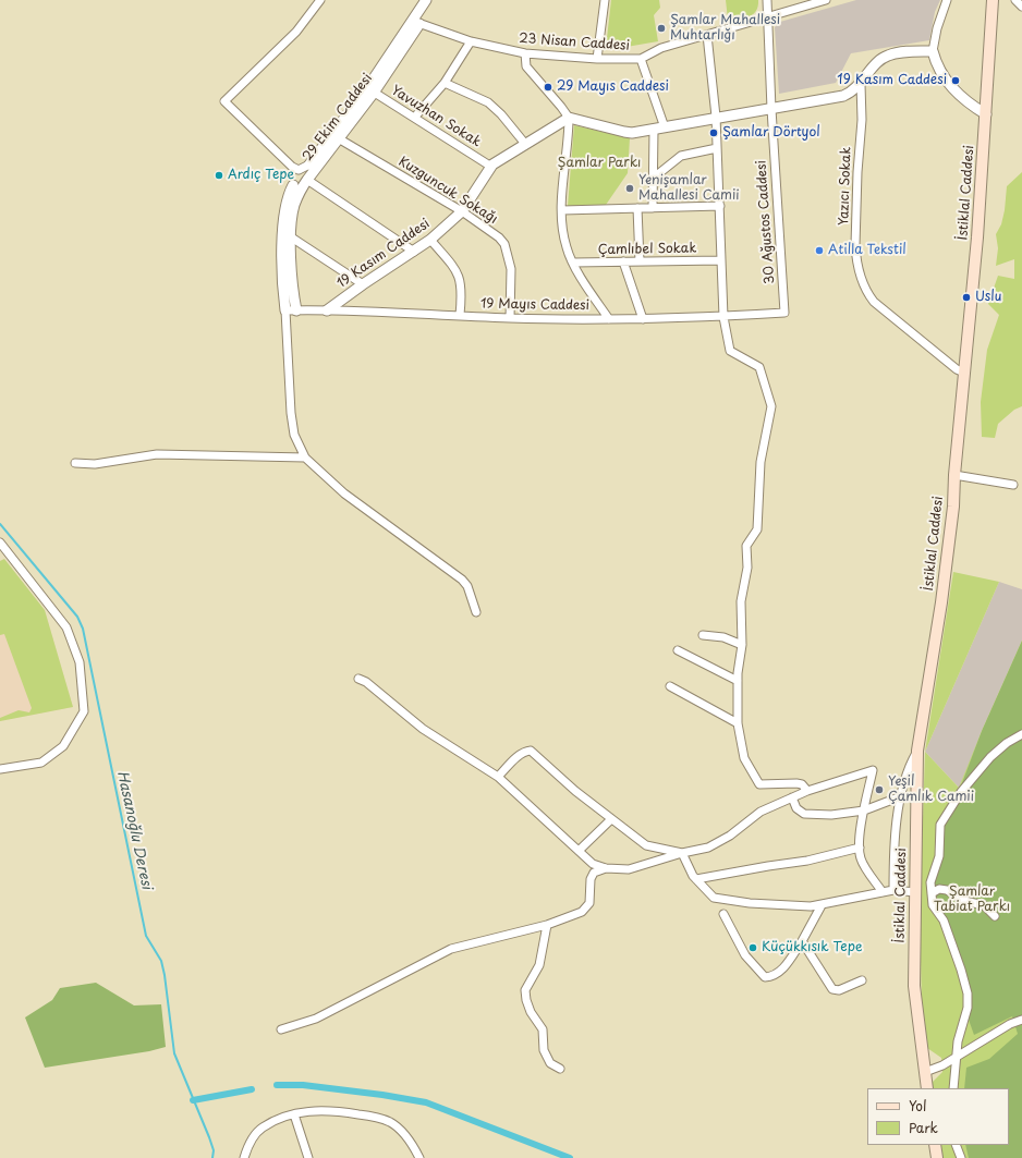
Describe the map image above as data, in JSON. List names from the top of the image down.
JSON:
{
  "streets": {
    "main road": ["İstiklal Caddesi"],
    "street": [
      "23 Nisan Caddesi",
      "Yavuzhan Sokak",
      "29 Ekim Caddesi",
      "Yazıcı Sokak",
      "Kuzguncuk Sokağı",
      "30 Ağustos Caddesi",
      "Çamlıbel Sokak",
      "19 Kasım Caddesi",
      "19 Mayıs Caddesi"
    ]
  },
  "crossings": [
    ["23 Nisan Caddesi", "29 Ekim Caddesi"],
    ["23 Nisan Caddesi", "30 Ağustos Caddesi"],
    ["Yavuzhan Sokak", "29 Ekim Caddesi"],
    ["Yavuzhan Sokak", "19 Kasım Caddesi"],
    ["29 Ekim Caddesi", "Kuzguncuk Sokağı"],
    ["29 Ekim Caddesi", "19 Mayıs Caddesi"],
    ["Yazıcı Sokak", "İstiklal Caddesi"],
    ["Kuzguncuk Sokağı", "19 Kasım Caddesi"],
    ["Kuzguncuk Sokağı", "19 Mayıs Caddesi"],
    ["30 Ağustos Caddesi", "19 Mayıs Caddesi"],
    ["19 Kasım Caddesi", "19 Mayıs Caddesi"]
  ],
  "water": ["Hasanoğlu Deresi"],
  "parks": ["Şamlar Parkı", "Şamlar Tabiat Parkı"],
  "places": [
    "Şamlar Mahallesi Muhtarlığı",
    "19 Kasım Caddesi",
    "29 Mayıs Caddesi",
    "Şamlar Dörtyol",
    "Ardıç Tepe",
    "Yenişamlar Mahallesi Camii",
    "Atilla Tekstil",
    "Uslu",
    "Yeşil Çamlık Camii",
    "Küçükkısık Tepe"
  ],
  "legend": ["Yol", "Park"]
}
